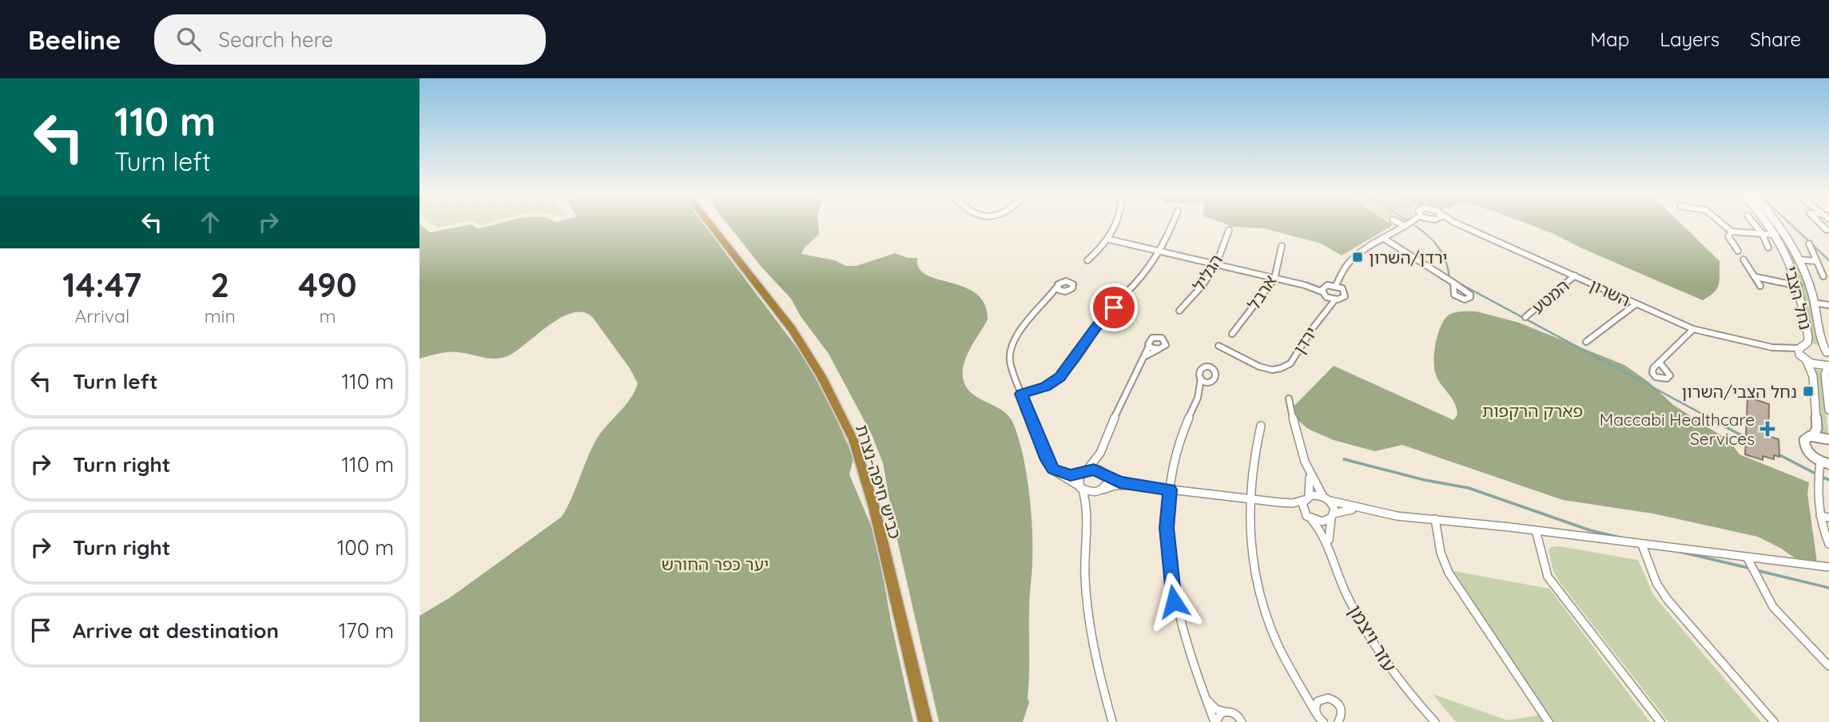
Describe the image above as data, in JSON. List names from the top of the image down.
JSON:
{
  "streets": {
    "highway": ["כביש חיפה-נצרת"],
    "street": [
      "הגליל",
      "ארבל",
      "השרון",
      "המטע",
      "נחל הצבי",
      "ירדן",
      "עזר ויצמן"
    ]
  },
  "crossings": [
    ["השרון", "המטע"],
    ["השרון", "נחל הצבי"]
  ],
  "parks": ["פארק הרקפות", "יער כפר החורש"],
  "places": {
    "transit": ["ירדן/השרון", "נחל הצבי/השרון"],
    "health": ["Maccabi Healthcare Services"]
  },
  "page": {
    "header": "Beeline",
    "search": "Search here",
    "nav": ["Map", "Layers", "Share"],
    "turn": ["110 m", "Turn left"],
    "eta": [
      "14:47",
      "Arrival",
      "2",
      "min",
      "490",
      "m"
    ],
    "list": [
      {
        "name": "Turn left",
        "value": "110 m"
      },
      {
        "name": "Turn right",
        "value": "110 m"
      },
      {
        "name": "Turn right",
        "value": "100 m"
      },
      {
        "name": "Arrive at destination",
        "value": "170 m"
      }
    ]
  }
}
